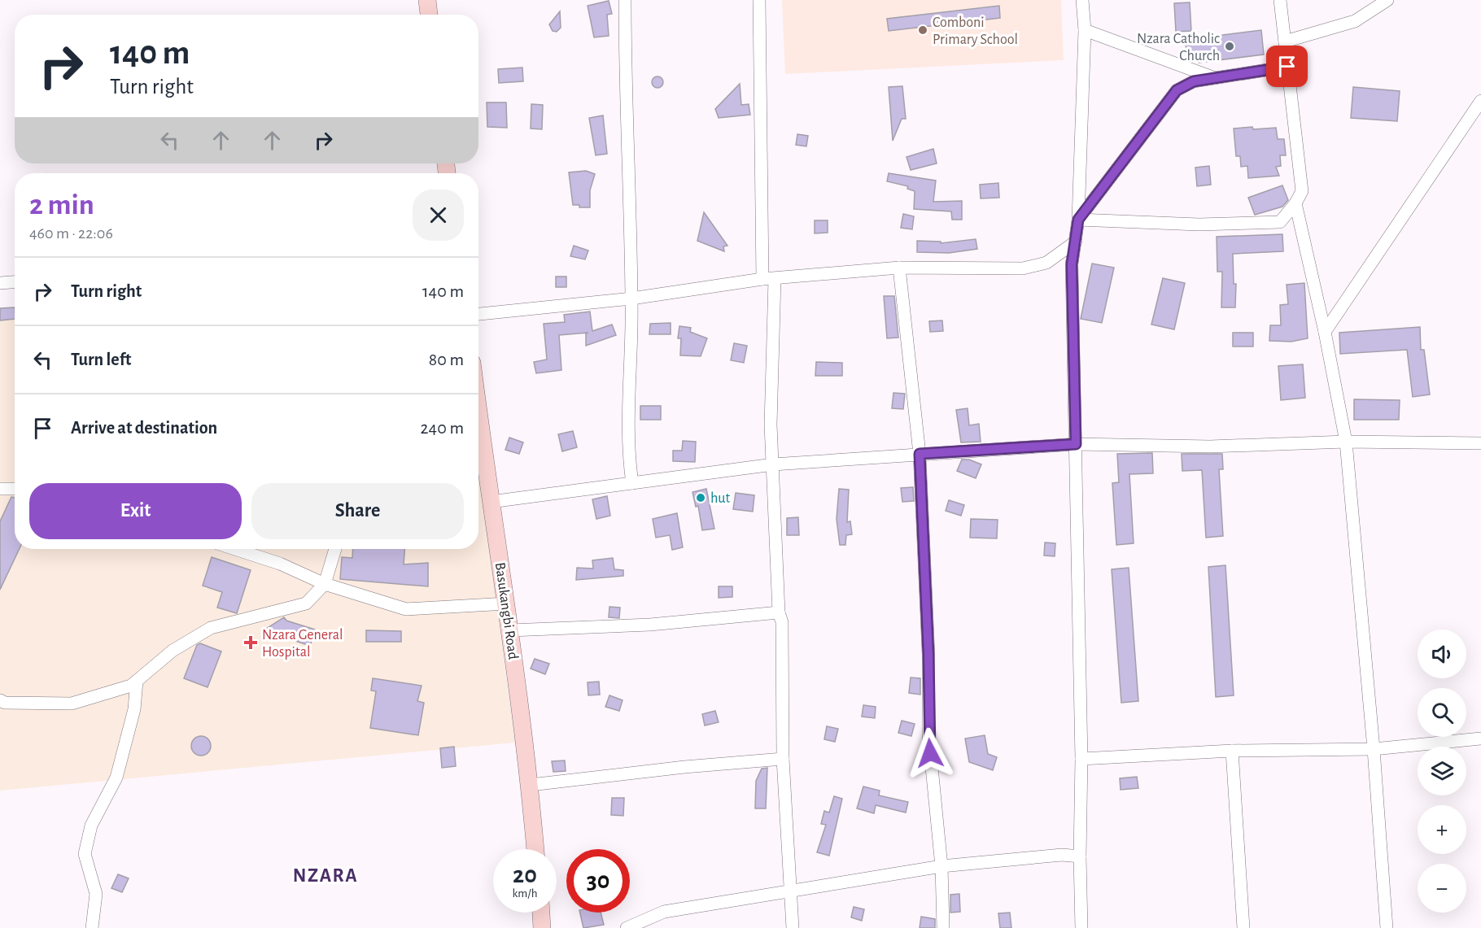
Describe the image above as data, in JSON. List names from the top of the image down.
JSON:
{
  "streets": {
    "street": ["Basukangbi Road"]
  },
  "districts": ["NZARA"],
  "places": {
    "other": ["Comboni Primary School", "Nzara Catholic Church", "hut"],
    "health": ["Nzara General Hospital"]
  },
  "page": {
    "turn": ["140 m", "Turn right"],
    "heading": ["2 min", "460 m · 22:06"],
    "list": [
      {
        "name": "Turn right",
        "value": "140 m"
      },
      {
        "name": "Turn left",
        "value": "80 m"
      },
      {
        "name": "Arrive at destination",
        "value": "240 m"
      }
    ],
    "buttons": ["Exit", "Share"],
    "map_buttons": ["+", "−"],
    "speed": "20 km/h",
    "limit": "30"
  }
}
